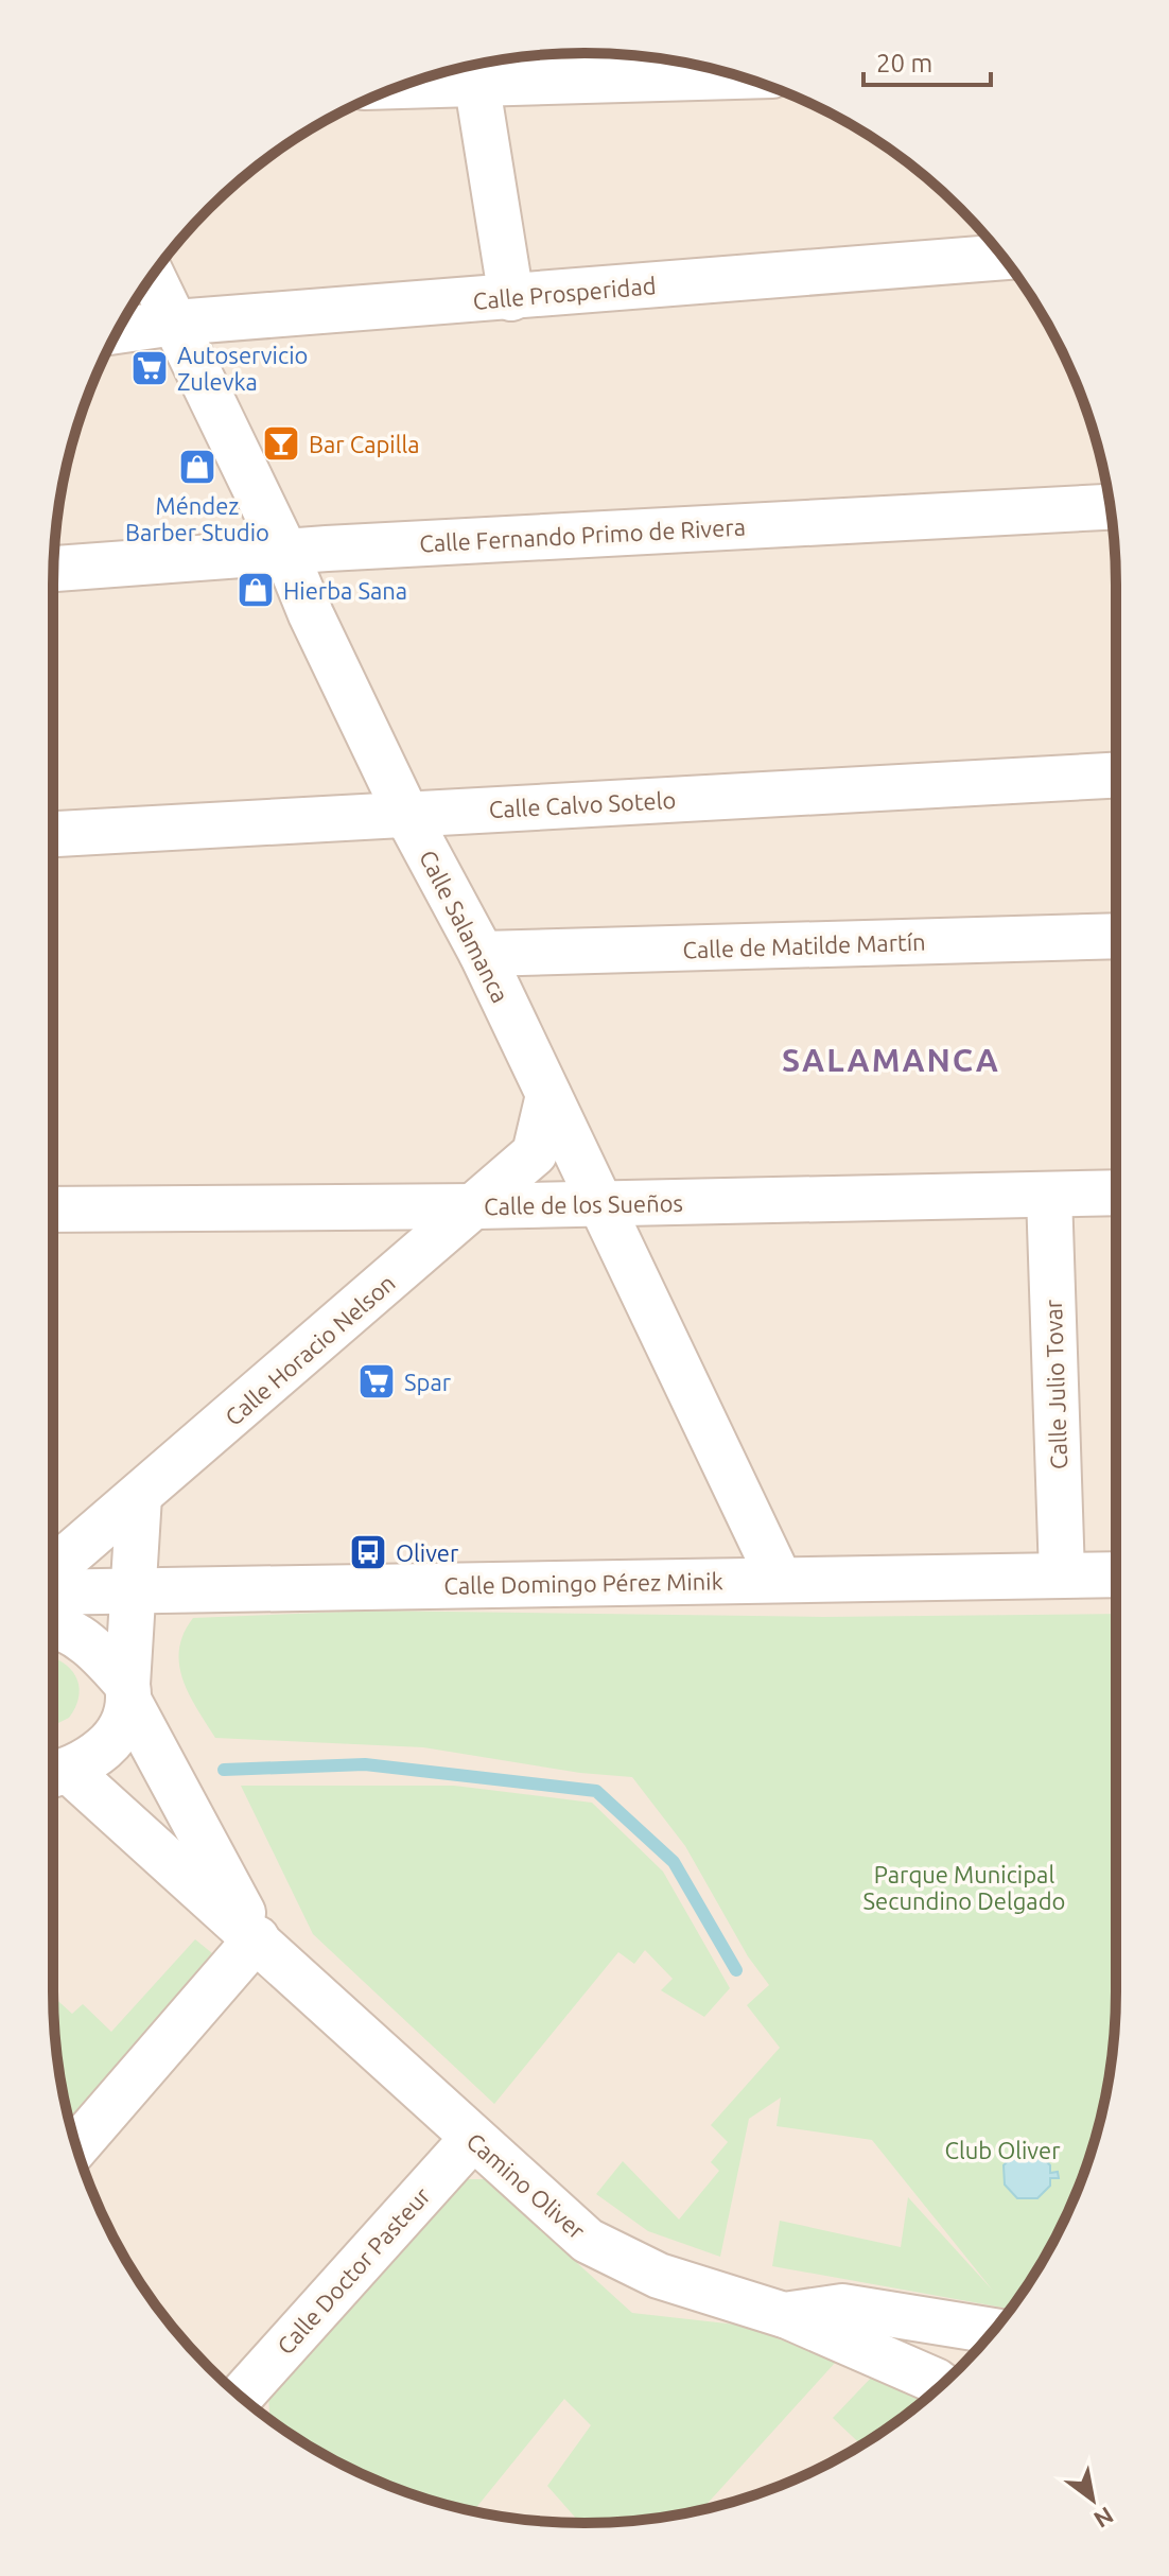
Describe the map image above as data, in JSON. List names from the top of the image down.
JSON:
{
  "streets": {
    "street": [
      "Calle Prosperidad",
      "Calle Fernando Primo de Rivera",
      "Calle Calvo Sotelo",
      "Calle Salamanca",
      "Calle de Matilde Martín",
      "Calle de los Sueños",
      "Calle Horacio Nelson",
      "Calle Julio Tovar",
      "Calle Domingo Pérez Minik",
      "Camino Oliver",
      "Calle Doctor Pasteur"
    ]
  },
  "crossings": [
    ["Calle Prosperidad", "Calle Salamanca"],
    ["Calle Fernando Primo de Rivera", "Calle Salamanca"],
    ["Calle Calvo Sotelo", "Calle Salamanca"],
    ["Calle Salamanca", "Calle de Matilde Martín"],
    ["Calle Salamanca", "Calle de los Sueños"],
    ["Calle Salamanca", "Calle Horacio Nelson"],
    ["Calle Salamanca", "Calle Domingo Pérez Minik"],
    ["Calle de los Sueños", "Calle Horacio Nelson"],
    ["Calle de los Sueños", "Calle Julio Tovar"],
    ["Calle Julio Tovar", "Calle Domingo Pérez Minik"],
    ["Camino Oliver", "Calle Doctor Pasteur"]
  ],
  "districts": ["SALAMANCA"],
  "parks": ["Parque Municipal Secundino Delgado", "Club Oliver"],
  "places": {
    "supermarket": ["Autoservicio Zulevka", "Spar"],
    "bar": ["Bar Capilla"],
    "shop": ["Méndez Barber Studio", "Hierba Sana"],
    "bus stop": ["Oliver"]
  },
  "scale_bar": "20 m",
  "north": "bottom right"
}
